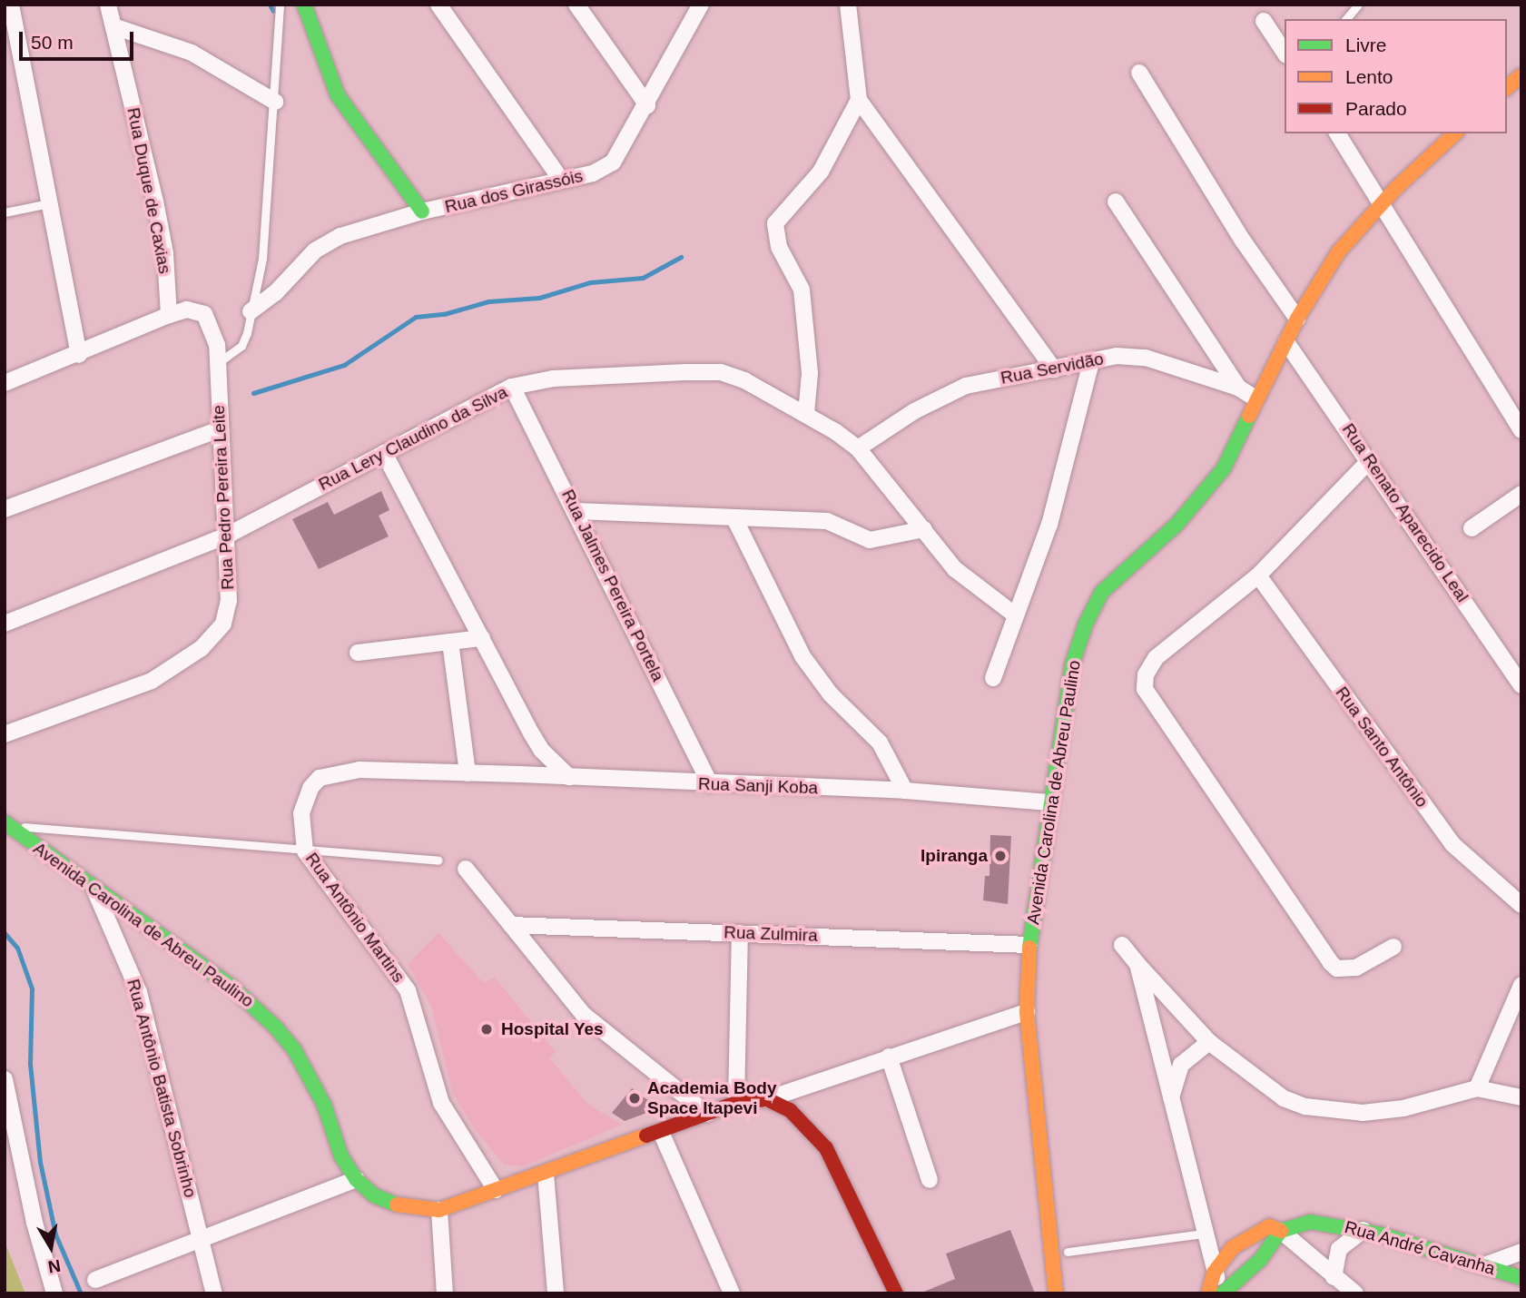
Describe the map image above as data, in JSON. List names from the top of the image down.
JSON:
{
  "streets": {
    "main road": ["Avenida Carolina de Abreu Paulino", "Rua André Cavanha"],
    "street": [
      "Rua Duque de Caxias",
      "Rua dos Girassóis",
      "Rua Servidão",
      "Rua Lery Claudino da Silva",
      "Rua Pedro Pereira Leite",
      "Rua Renato Aparecido Leal",
      "Rua Jalmes Pereira Portela",
      "Rua Santo Antônio",
      "Rua Sanji Koba",
      "Rua Antônio Martins",
      "Rua Zulmira",
      "Rua Antônio Batista Sobrinho"
    ]
  },
  "crossings": [
    ["Rua Duque de Caxias", "Rua Pedro Pereira Leite"],
    ["Rua Servidão", "Rua Lery Claudino da Silva"],
    ["Rua Servidão", "Avenida Carolina de Abreu Paulino"],
    ["Rua Lery Claudino da Silva", "Rua Pedro Pereira Leite"],
    ["Rua Lery Claudino da Silva", "Rua Jalmes Pereira Portela"],
    ["Rua Renato Aparecido Leal", "Avenida Carolina de Abreu Paulino"],
    ["Rua Jalmes Pereira Portela", "Rua Sanji Koba"],
    ["Rua Sanji Koba", "Avenida Carolina de Abreu Paulino"],
    ["Rua Sanji Koba", "Rua Antônio Martins"],
    ["Avenida Carolina de Abreu Paulino", "Rua Antônio Martins"],
    ["Avenida Carolina de Abreu Paulino", "Rua Zulmira"],
    ["Avenida Carolina de Abreu Paulino", "Rua Antônio Batista Sobrinho"]
  ],
  "places": ["Ipiranga", "Hospital Yes", "Academia Body Space Itapevi"],
  "legend": ["Livre", "Lento", "Parado"],
  "scale_bar": "50 m",
  "north": "bottom"
}
